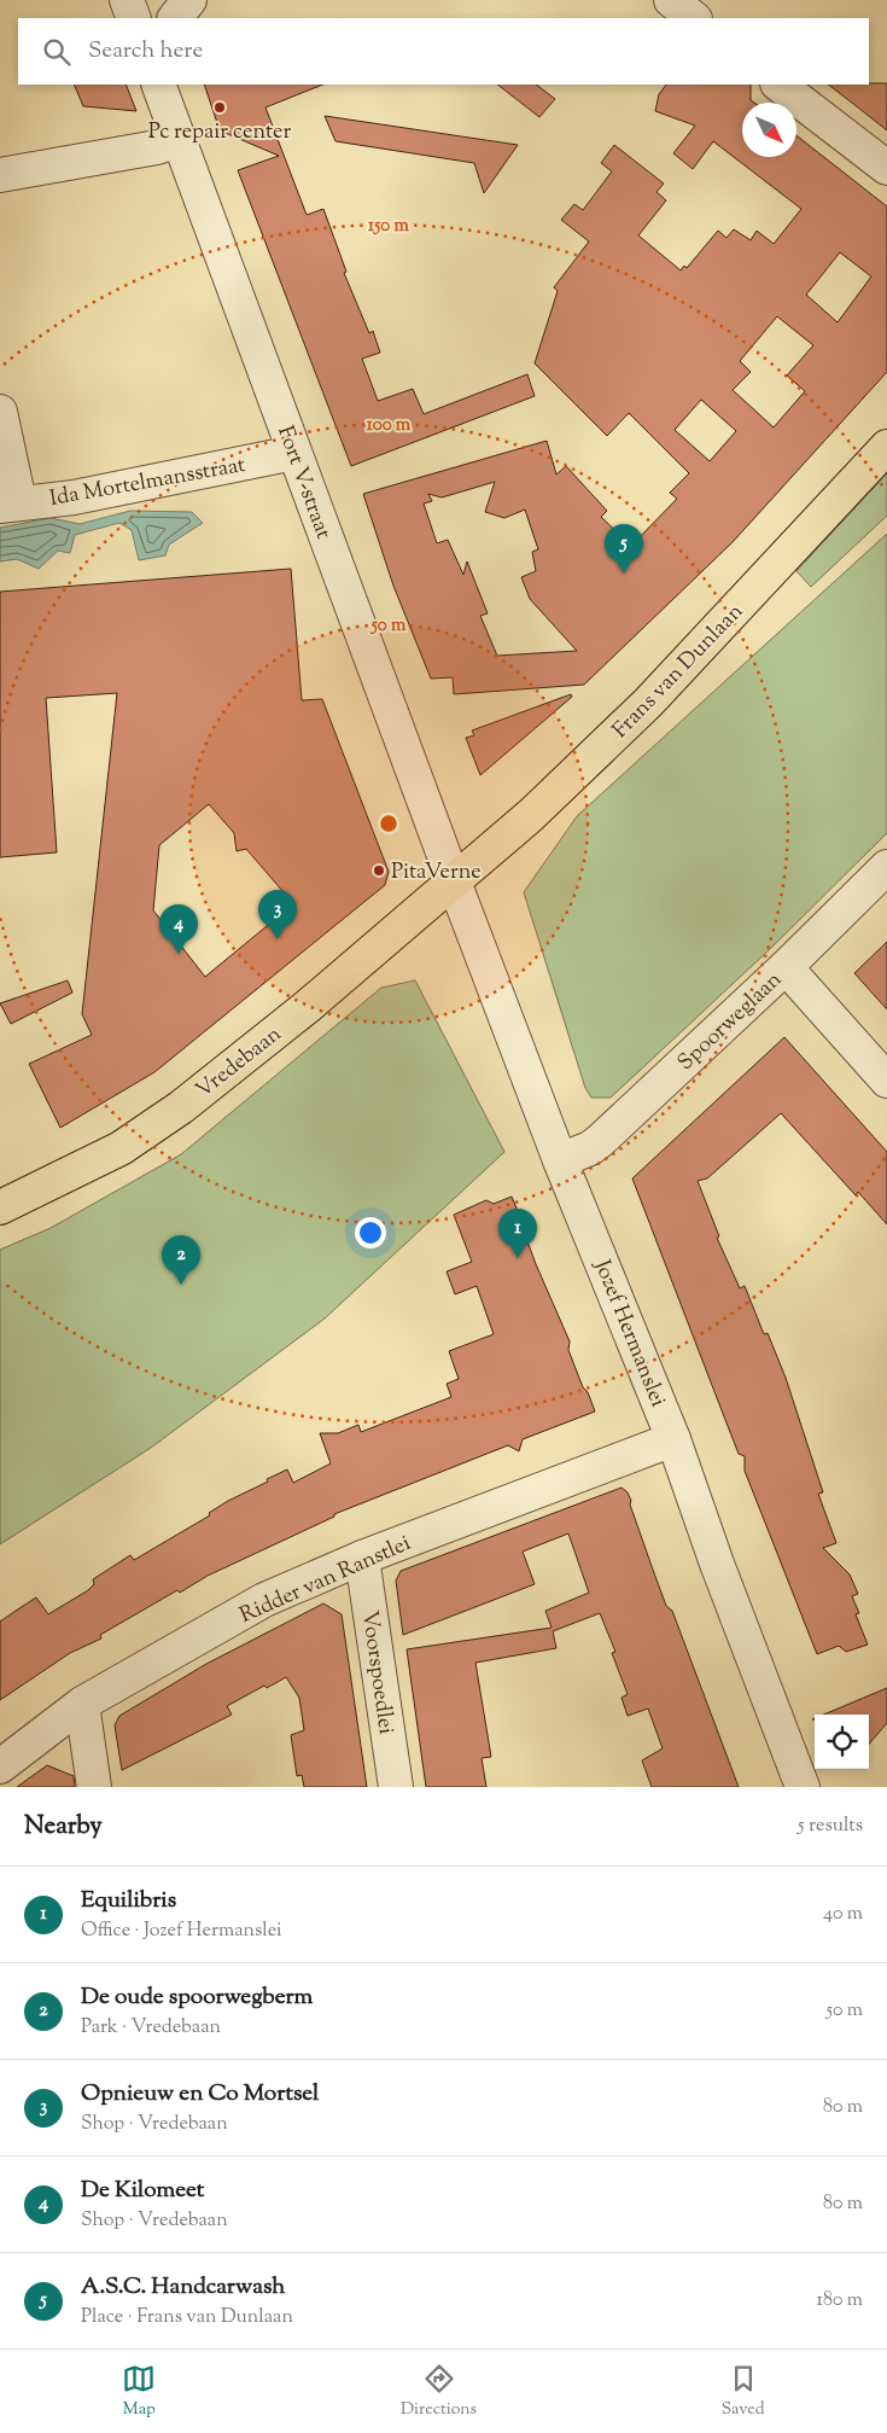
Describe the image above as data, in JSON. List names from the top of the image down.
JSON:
{
  "streets": {
    "main road": ["Frans van Dunlaan", "Vredebaan"],
    "street": [
      "Ida Mortelmansstraat",
      "Fort V-straat",
      "Spoorweglaan",
      "Jozef Hermanslei",
      "Ridder van Ranstlei",
      "Voorspoedlei"
    ]
  },
  "crossings": [
    ["Ida Mortelmansstraat", "Fort V-straat"],
    ["Fort V-straat", "Frans van Dunlaan"],
    ["Fort V-straat", "Vredebaan"],
    ["Fort V-straat", "Jozef Hermanslei"],
    ["Frans van Dunlaan", "Vredebaan"],
    ["Frans van Dunlaan", "Jozef Hermanslei"],
    ["Spoorweglaan", "Jozef Hermanslei"],
    ["Vredebaan", "Jozef Hermanslei"],
    ["Jozef Hermanslei", "Ridder van Ranstlei"],
    ["Ridder van Ranstlei", "Voorspoedlei"]
  ],
  "places": ["Pc repair center", "PitaVerne"],
  "north": "bottom right",
  "page": {
    "search": "Search here",
    "pins": [
      "5",
      "3",
      "4",
      "1",
      "2"
    ],
    "heading": ["Nearby", "5 results"],
    "list": [
      {
        "mark": "1",
        "name": "Equilibris",
        "note": "Office · Jozef Hermanslei",
        "value": "40 m"
      },
      {
        "mark": "2",
        "name": "De oude spoorwegberm",
        "note": "Park · Vredebaan",
        "value": "50 m"
      },
      {
        "mark": "3",
        "name": "Opnieuw en Co Mortsel",
        "note": "Shop · Vredebaan",
        "value": "80 m"
      },
      {
        "mark": "4",
        "name": "De Kilomeet",
        "note": "Shop · Vredebaan",
        "value": "80 m"
      },
      {
        "mark": "5",
        "name": "A.S.C. Handcarwash",
        "note": "Place · Frans van Dunlaan",
        "value": "180 m"
      }
    ],
    "nav": ["Map", "Directions", "Saved"]
  },
  "rings": ["150 m", "100 m", "50 m"]
}
